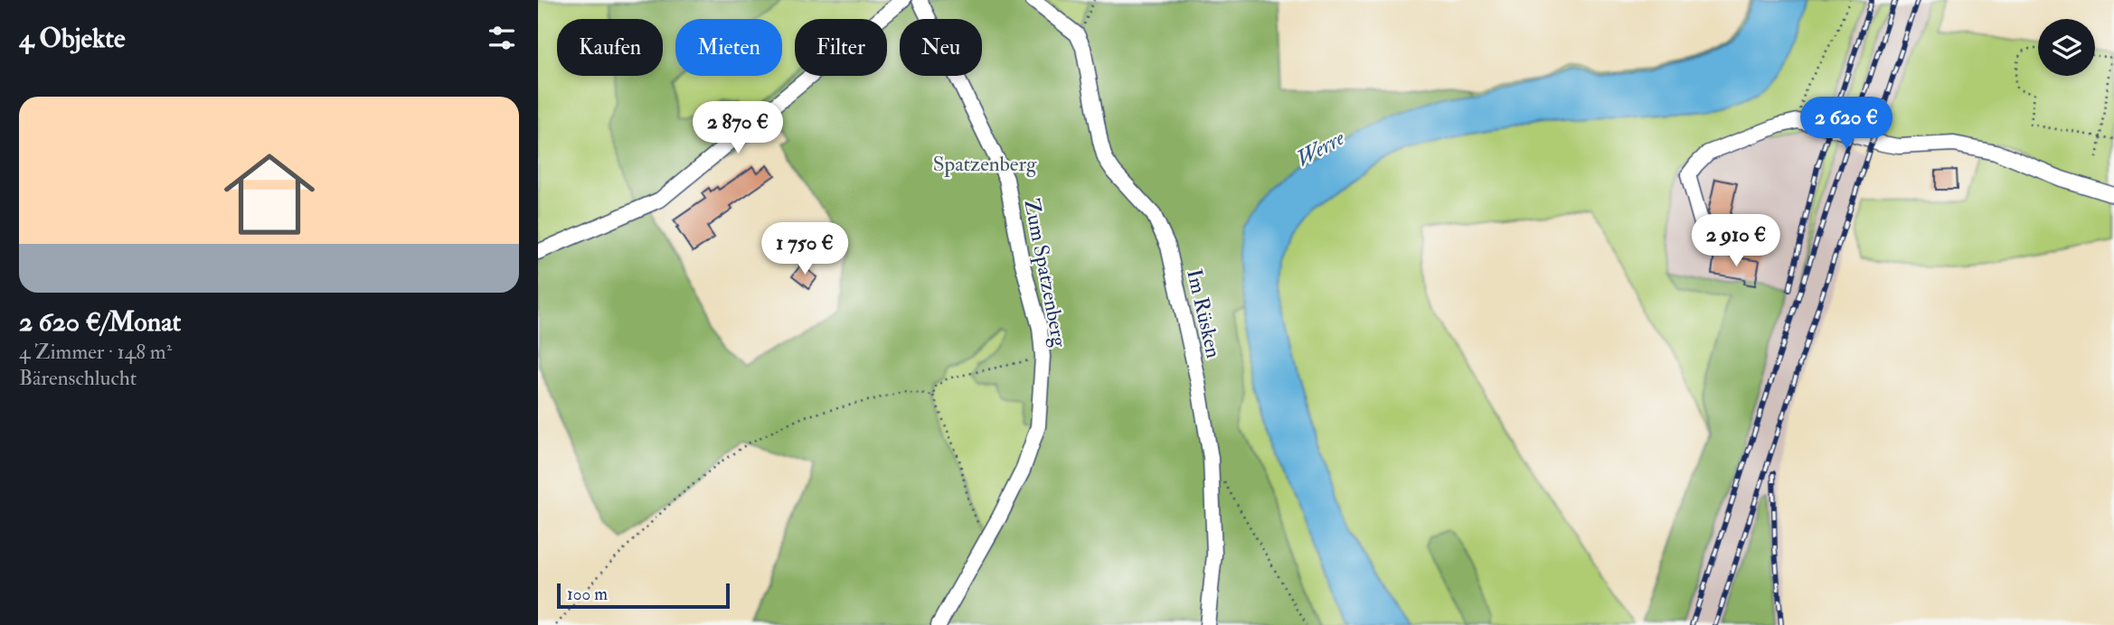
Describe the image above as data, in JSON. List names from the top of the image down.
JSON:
{
  "streets": {
    "street": ["Zum Spatzenberg", "Im Rüsken"]
  },
  "water": ["Werre"],
  "parks": ["Spatzenberg"],
  "scale_bar": "100 m",
  "page": {
    "heading": "4 Objekte",
    "chip": [
      "Kaufen",
      "Mieten",
      "Filter",
      "Neu"
    ],
    "list": [
      {
        "name": "2 620 €/Monat",
        "note": "4 Zimmer · 148 m² · Bärenschlucht"
      }
    ],
    "price": [
      "2 620 €",
      "2 870 €",
      "2 910 €",
      "1 750 €"
    ],
    "scale": "100 m"
  }
}
